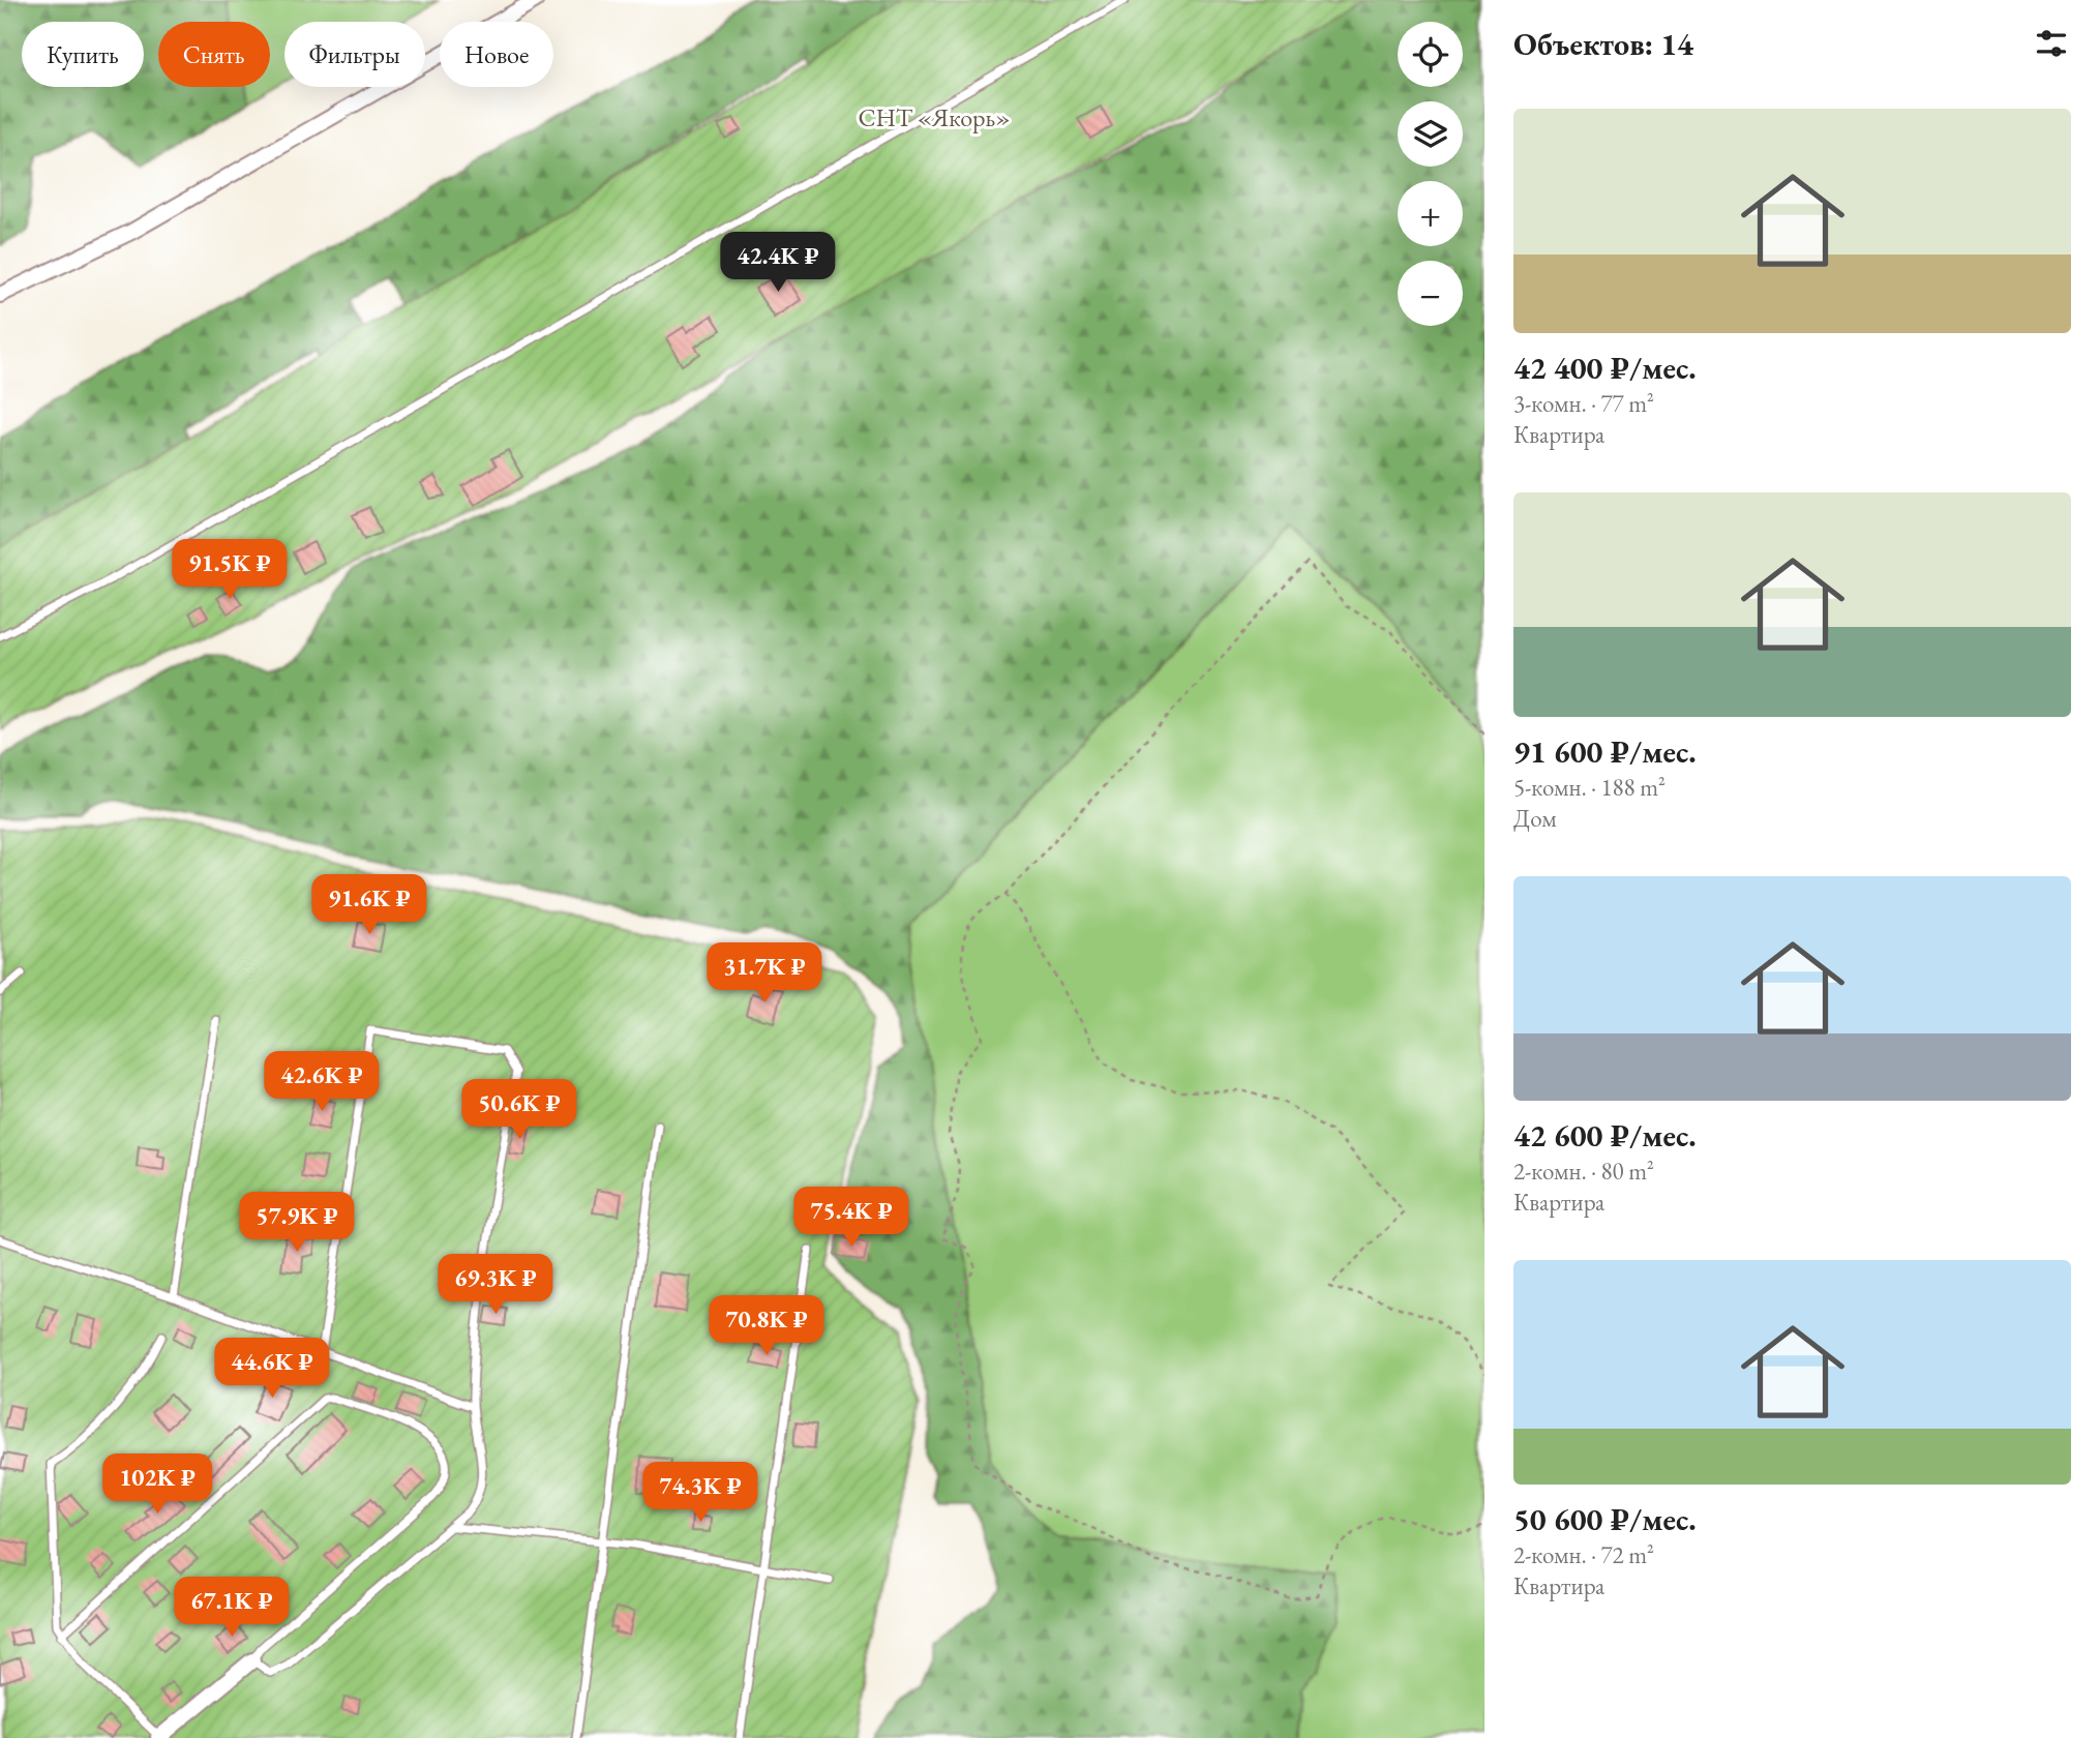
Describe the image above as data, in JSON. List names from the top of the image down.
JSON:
{
  "parks": ["СНТ «Якорь»"],
  "page": {
    "heading": "Объектов: 14",
    "map_buttons": ["+", "−"],
    "chip": [
      "Купить",
      "Снять",
      "Фильтры",
      "Новое"
    ],
    "list": [
      {
        "name": "42 400 ₽/мес.",
        "note": "3-комн. · 77 m² · Квартира"
      },
      {
        "name": "91 600 ₽/мес.",
        "note": "5-комн. · 188 m² · Дом"
      },
      {
        "name": "42 600 ₽/мес.",
        "note": "2-комн. · 80 m² · Квартира"
      },
      {
        "name": "50 600 ₽/мес.",
        "note": "2-комн. · 72 m² · Квартира"
      }
    ],
    "price": [
      "42.4K ₽",
      "91.5K ₽",
      "91.6K ₽",
      "31.7K ₽",
      "42.6K ₽",
      "50.6K ₽",
      "75.4K ₽",
      "57.9K ₽",
      "69.3K ₽",
      "70.8K ₽",
      "44.6K ₽",
      "102K ₽",
      "74.3K ₽",
      "67.1K ₽"
    ]
  }
}
